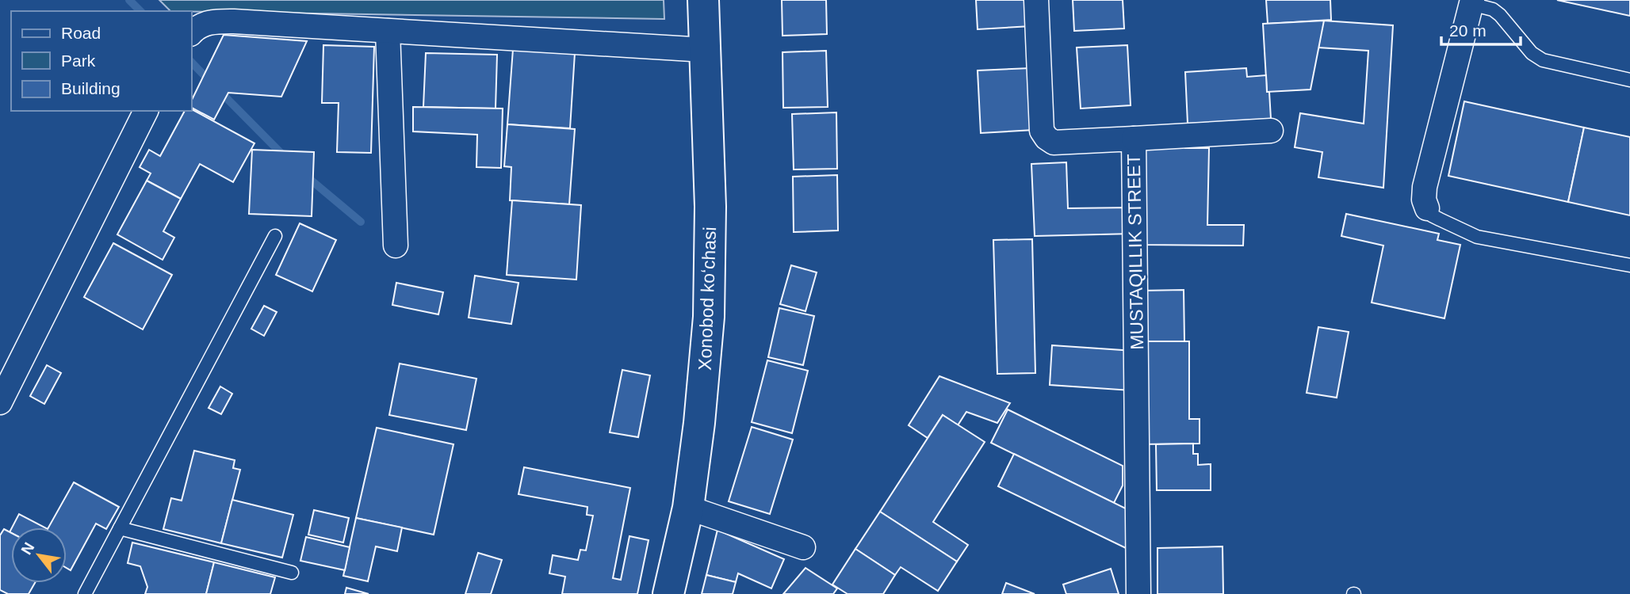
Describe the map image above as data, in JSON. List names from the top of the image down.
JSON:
{
  "streets": {
    "main road": ["Xonobod koʻchasi"],
    "street": ["MUSTAQILLIK STREET"]
  },
  "legend": ["Road", "Park", "Building"],
  "scale_bar": "20 m",
  "north": "top left"
}
